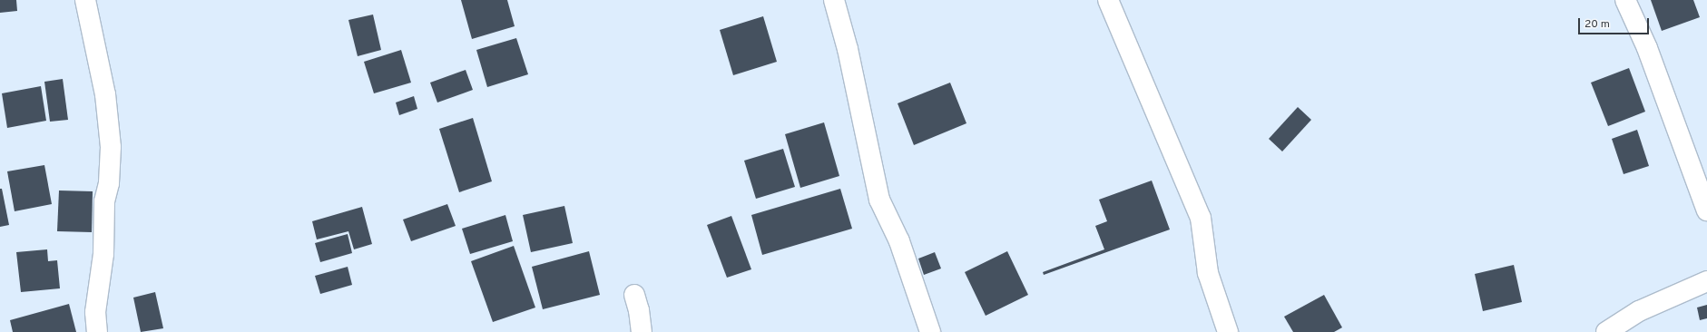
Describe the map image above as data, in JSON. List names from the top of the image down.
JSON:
{
  "scale_bar": "20 m"
}
